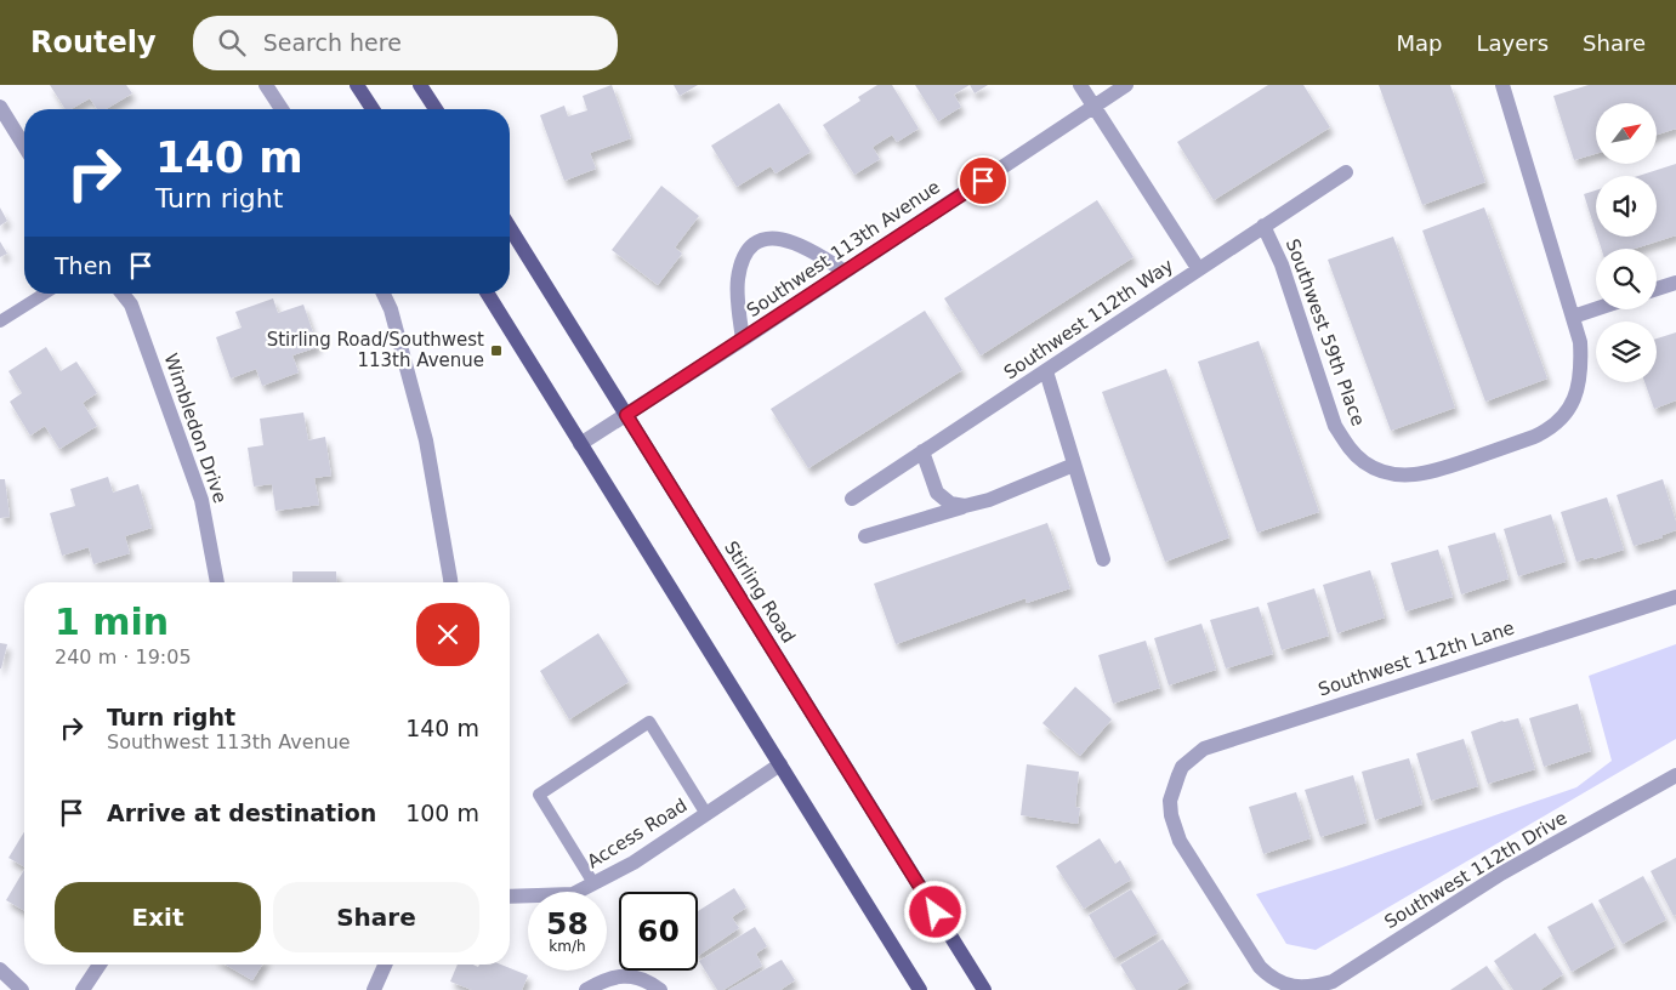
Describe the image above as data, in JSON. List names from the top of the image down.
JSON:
{
  "streets": {
    "main road": ["Stirling Road"],
    "street": [
      "Southwest 113th Avenue",
      "Southwest 112th Way",
      "Southwest 59th Place",
      "Wimbledon Drive",
      "Southwest 112th Lane",
      "Access Road",
      "Southwest 112th Drive"
    ]
  },
  "crossings": [
    ["Southwest 113th Avenue", "Stirling Road"],
    ["Southwest 112th Way", "Southwest 59th Place"],
    ["Southwest 112th Lane", "Southwest 112th Drive"]
  ],
  "places": {
    "transit": ["Stirling Road/Southwest 113th Avenue"]
  },
  "north": "top right",
  "page": {
    "header": "Routely",
    "search": "Search here",
    "nav": ["Map", "Layers", "Share"],
    "turn": ["140 m", "Turn right"],
    "then": "Then",
    "heading": ["1 min", "240 m · 19:05"],
    "list": [
      {
        "name": "Turn right",
        "note": "Southwest 113th Avenue",
        "value": "140 m"
      },
      {
        "name": "Arrive at destination",
        "value": "100 m"
      }
    ],
    "buttons": ["Exit", "Share"],
    "speed": "58 km/h",
    "limit": "60"
  }
}
